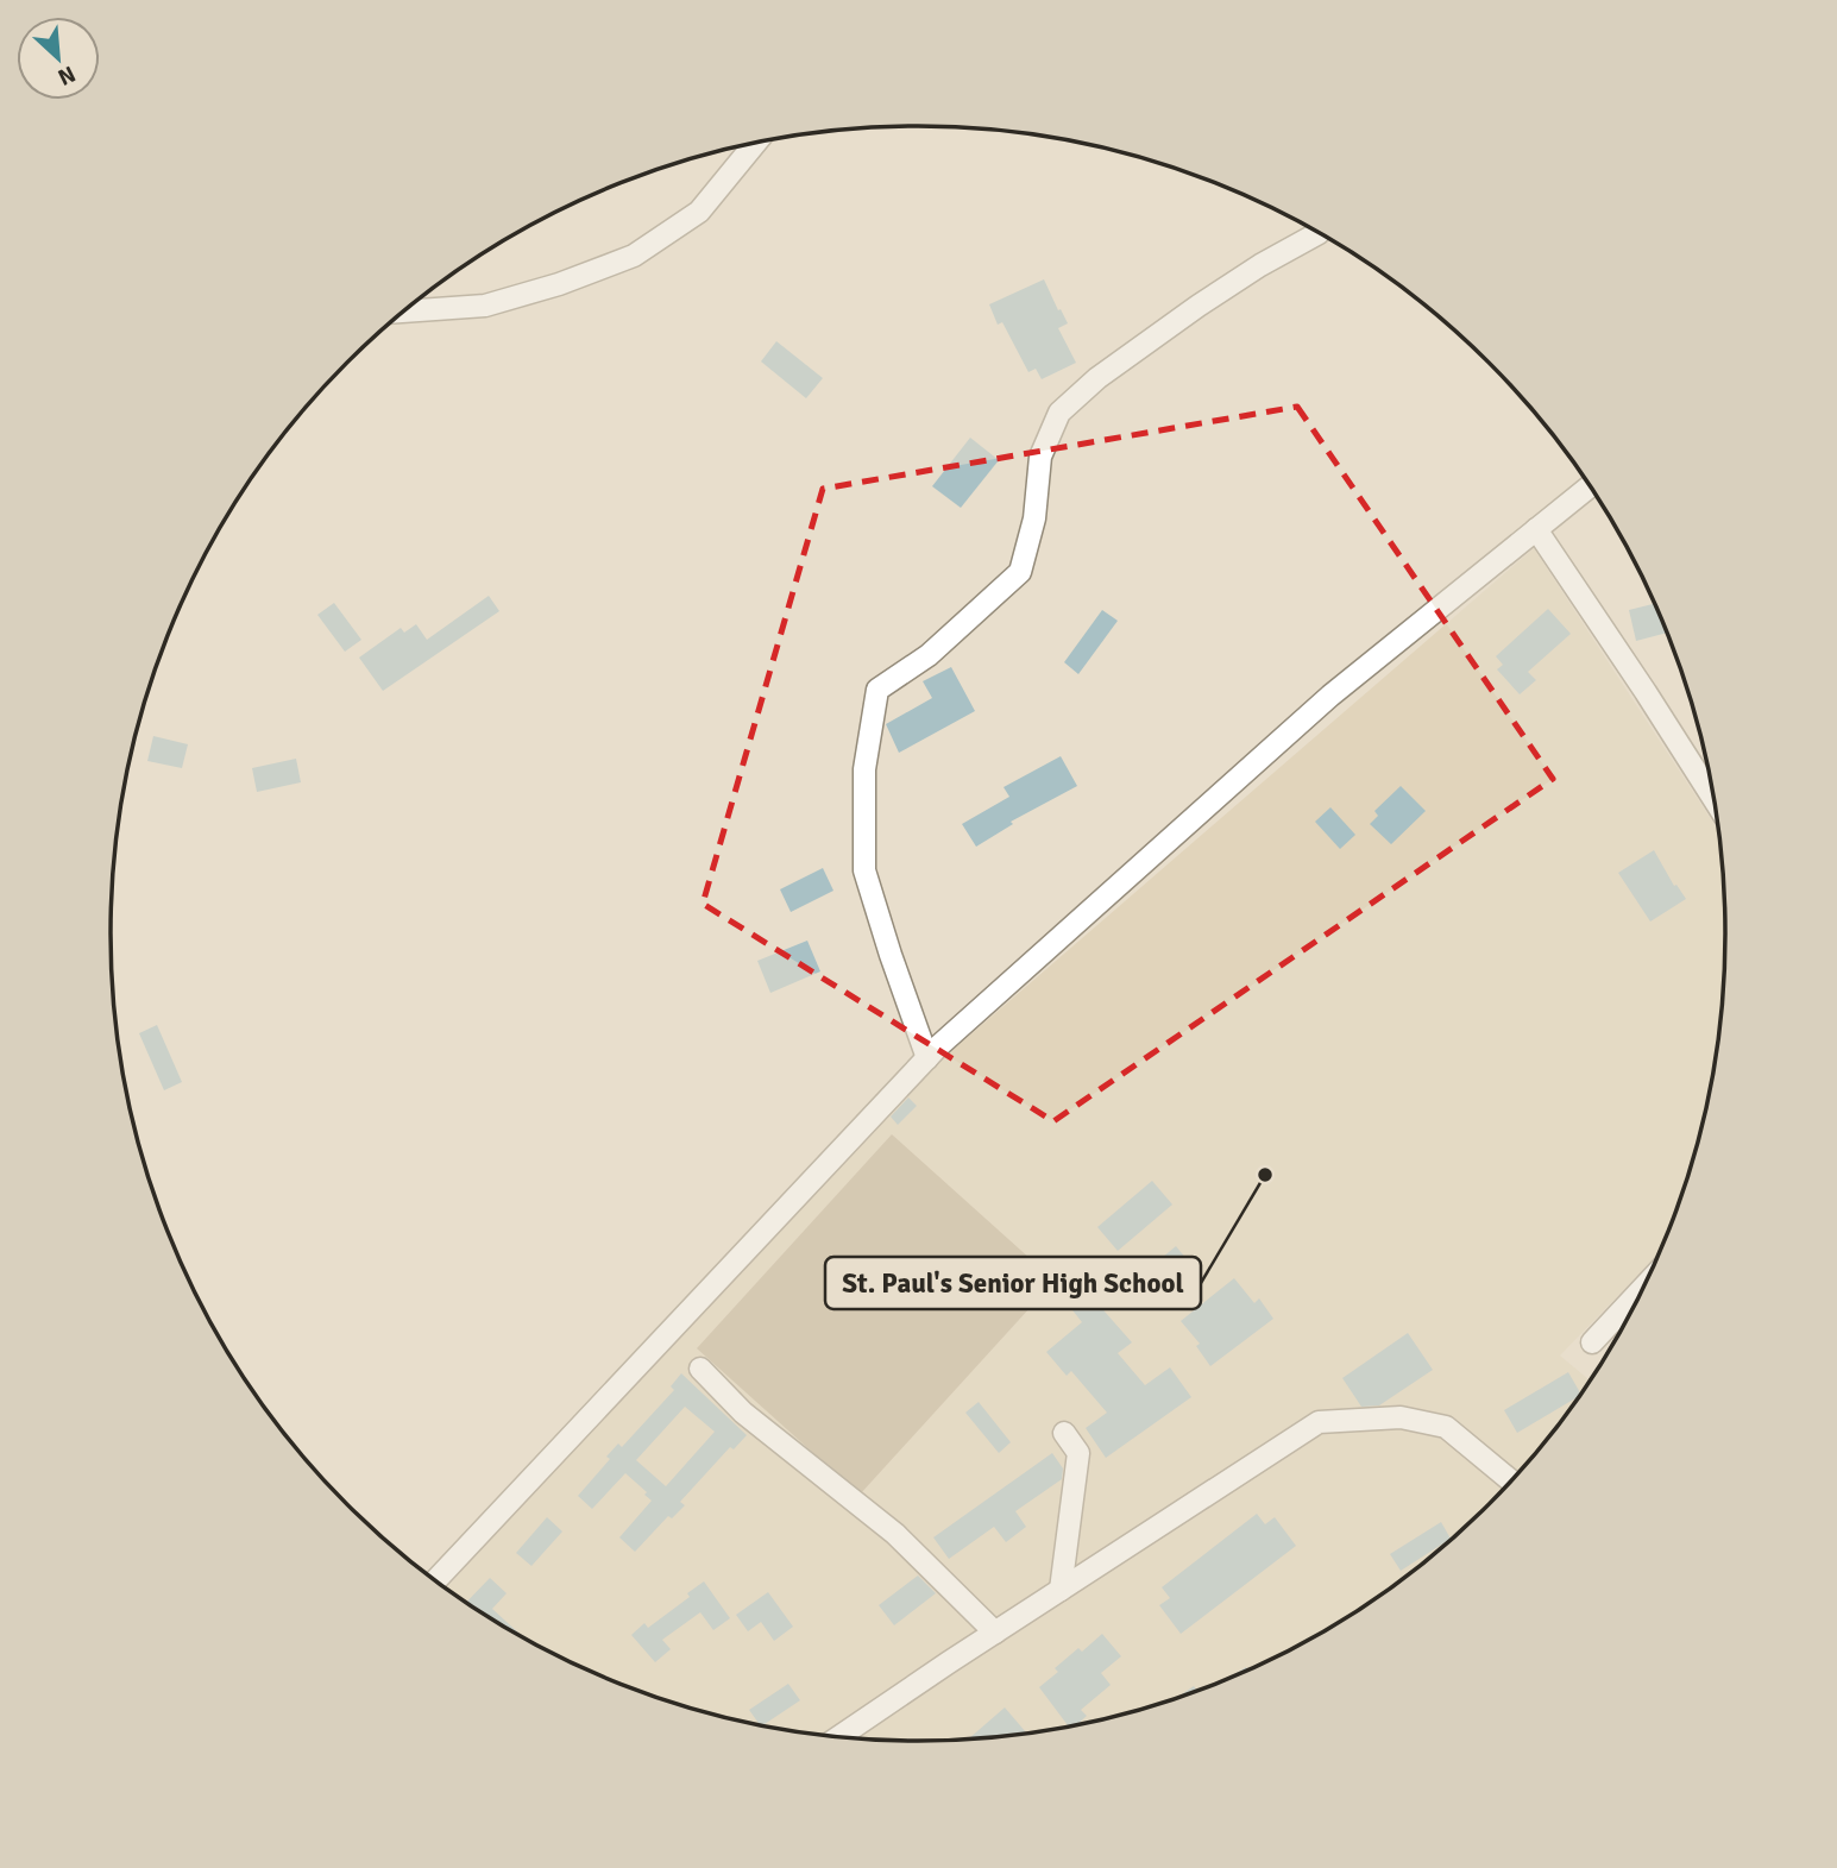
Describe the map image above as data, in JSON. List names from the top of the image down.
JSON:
{
  "places": ["St. Paul's Senior High School"],
  "north": "bottom right"
}
